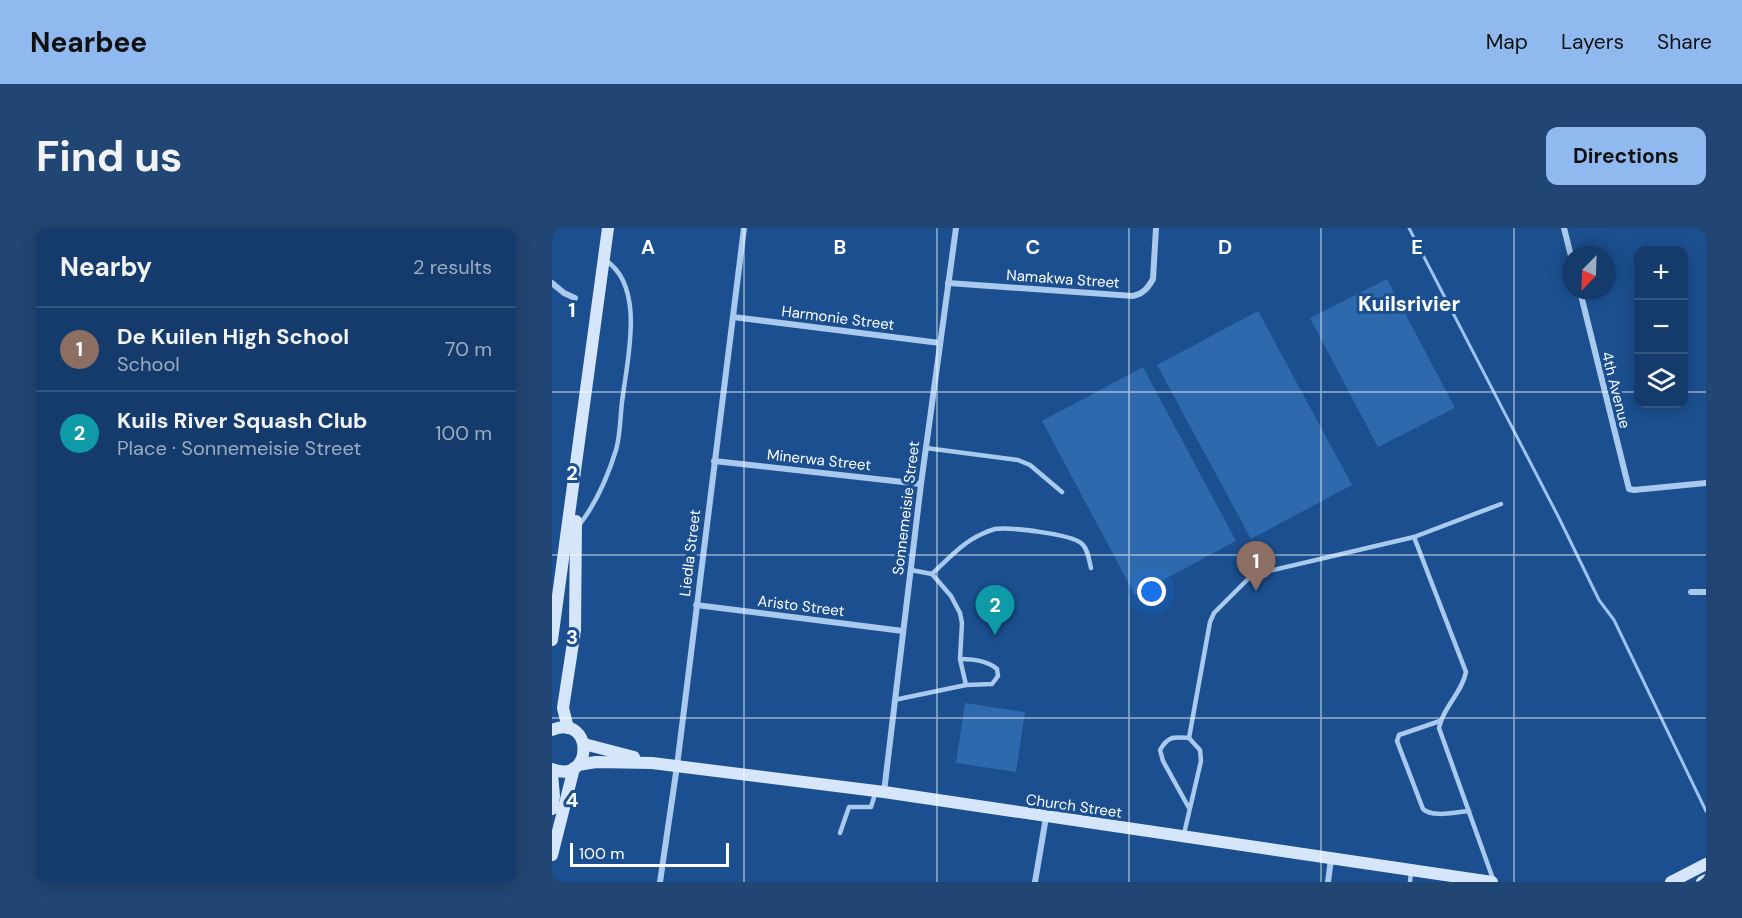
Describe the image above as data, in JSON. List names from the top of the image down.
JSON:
{
  "streets": {
    "street": [
      "Namakwa Street",
      "Harmonie Street",
      "4th Avenue",
      "Minerwa Street",
      "Sonnemeisie Street",
      "Liedla Street",
      "Aristo Street",
      "Church Street"
    ]
  },
  "crossings": [
    ["Namakwa Street", "Sonnemeisie Street"],
    ["Harmonie Street", "Sonnemeisie Street"],
    ["Harmonie Street", "Liedla Street"],
    ["Minerwa Street", "Sonnemeisie Street"],
    ["Minerwa Street", "Liedla Street"],
    ["Sonnemeisie Street", "Aristo Street"],
    ["Sonnemeisie Street", "Church Street"],
    ["Liedla Street", "Aristo Street"],
    ["Liedla Street", "Church Street"]
  ],
  "districts": ["Kuilsrivier"],
  "scale_bar": "100 m",
  "north": "bottom left",
  "page": {
    "header": "Nearbee",
    "nav": ["Map", "Layers", "Share"],
    "buttons": "Directions",
    "title": "Find us",
    "heading": ["Nearby", "2 results"],
    "map_buttons": ["+", "−"],
    "list": [
      {
        "mark": "1",
        "name": "De Kuilen High School",
        "note": "School",
        "value": "70 m"
      },
      {
        "mark": "2",
        "name": "Kuils River Squash Club",
        "note": "Place · Sonnemeisie Street",
        "value": "100 m"
      }
    ],
    "pins": ["1", "2"],
    "scale": "100 m"
  },
  "grid": {
    "columns": [
      "A",
      "B",
      "C",
      "D",
      "E"
    ],
    "rows": [
      "1",
      "2",
      "3",
      "4"
    ]
  }
}
